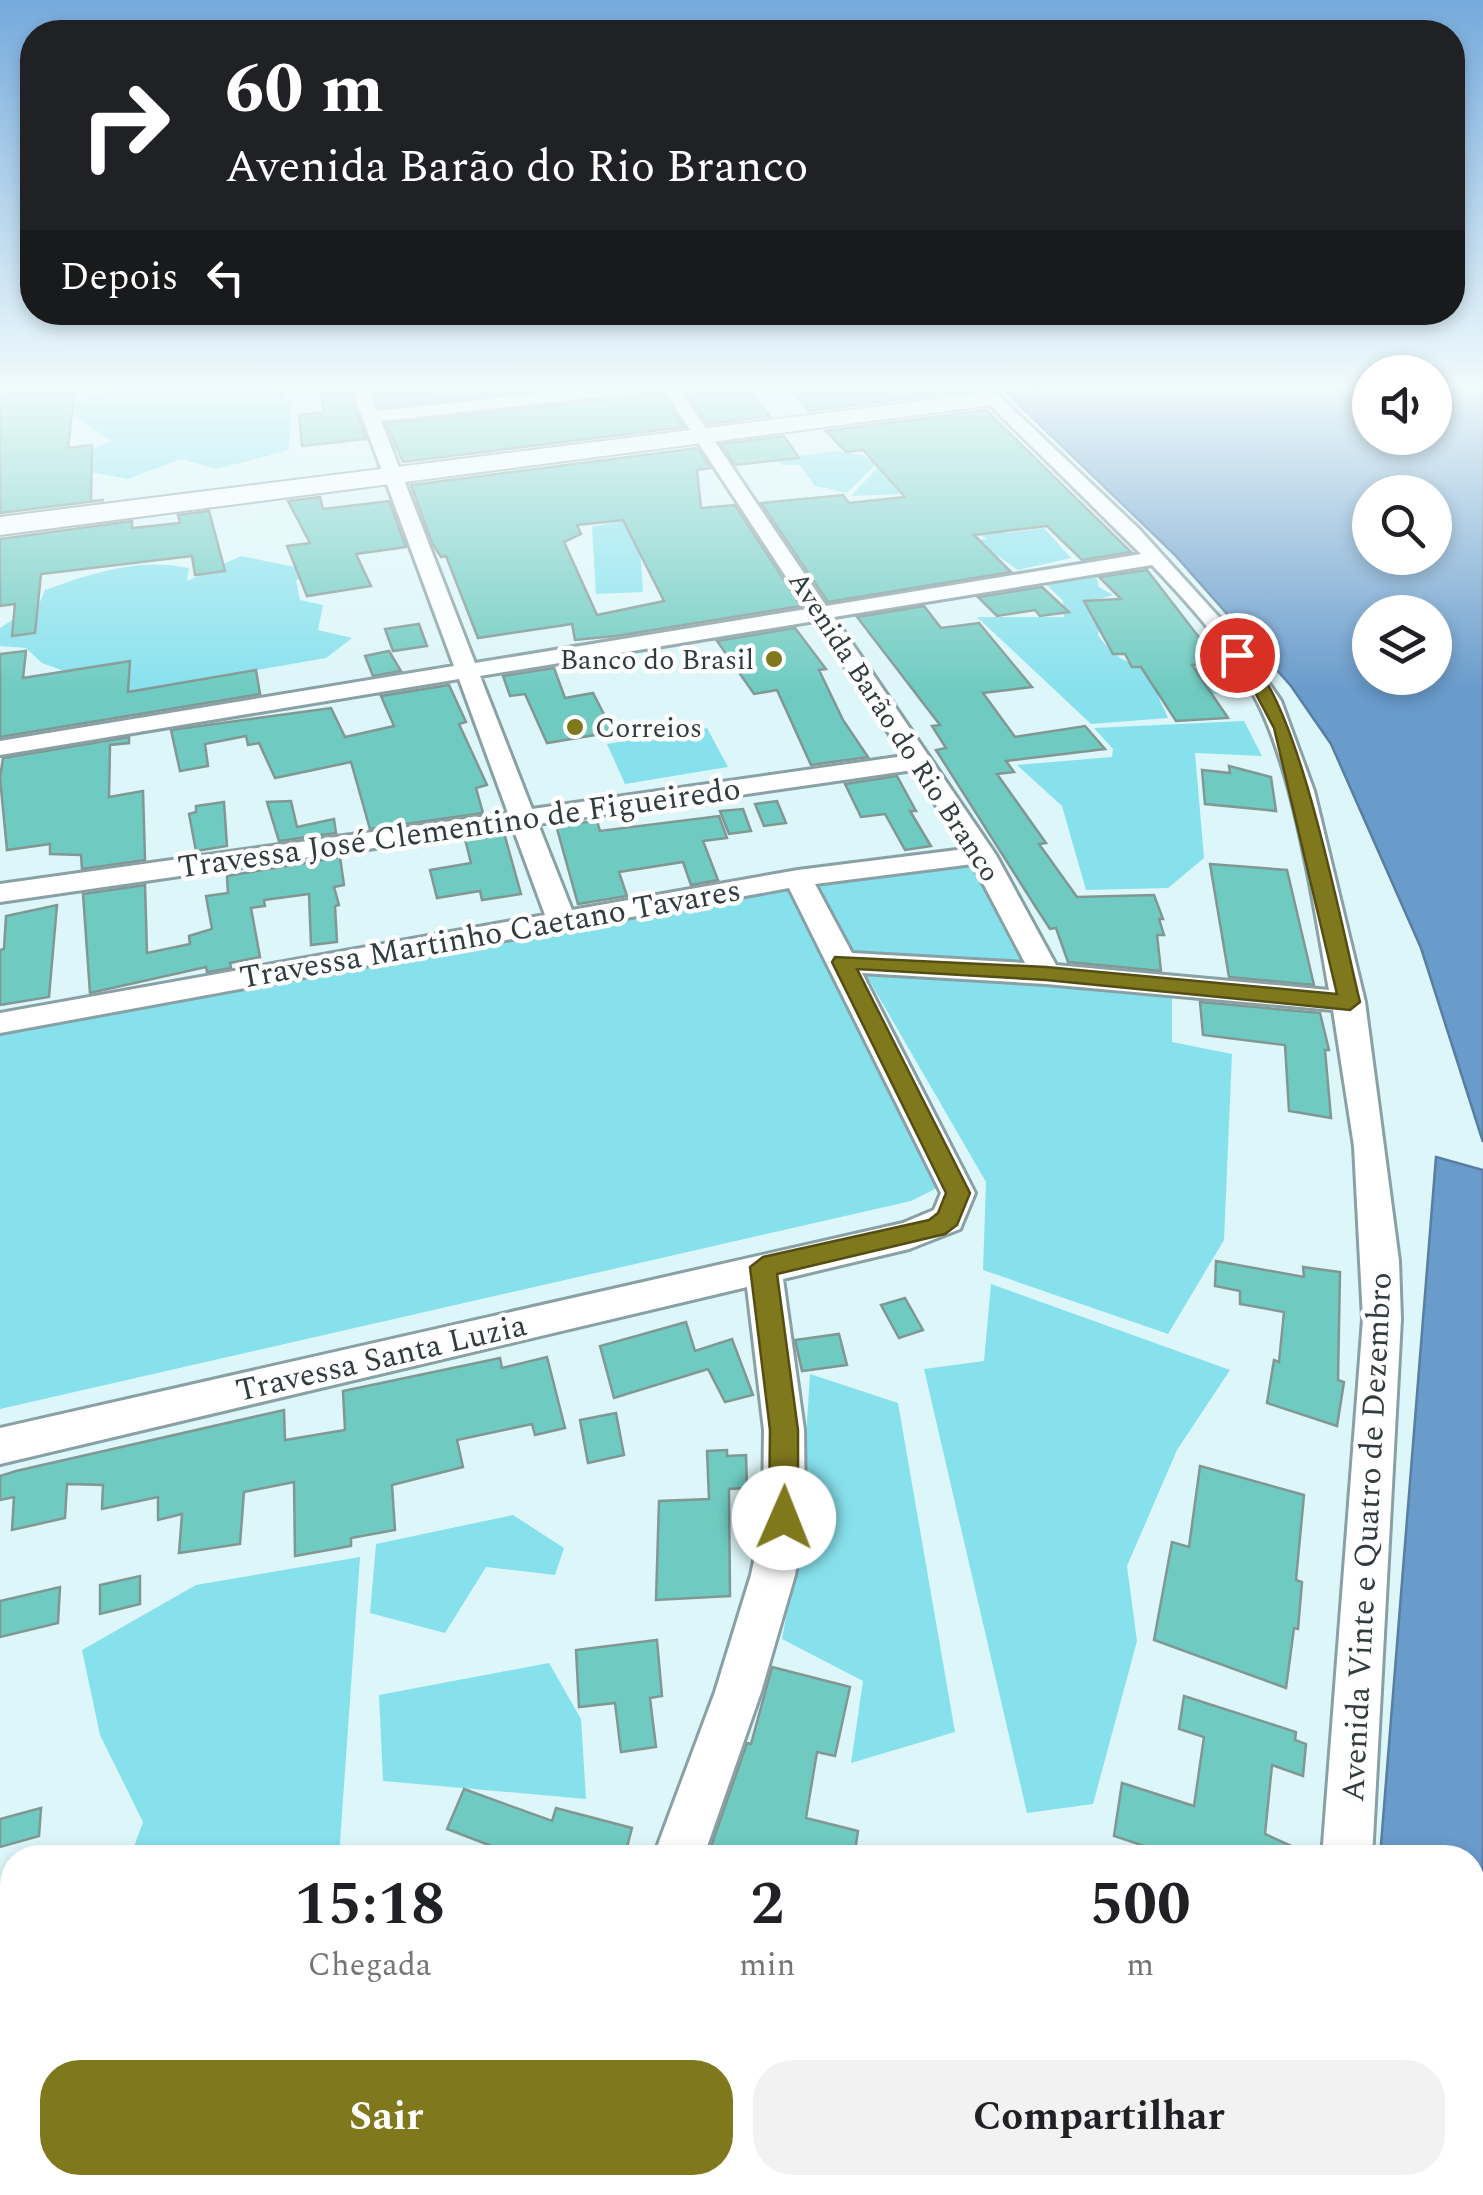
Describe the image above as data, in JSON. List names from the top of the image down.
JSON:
{
  "streets": {
    "street": [
      "Avenida Barão do Rio Branco",
      "Travessa José Clementino de Figueiredo",
      "Travessa Martinho Caetano Tavares",
      "Travessa Santa Luzia",
      "Avenida Vinte e Quatro de Dezembro"
    ]
  },
  "crossings": [
    ["Avenida Barão do Rio Branco", "Travessa José Clementino de Figueiredo"],
    ["Avenida Barão do Rio Branco", "Travessa Martinho Caetano Tavares"]
  ],
  "places": ["Banco do Brasil", "Correios"],
  "page": {
    "turn": ["60 m", "Avenida Barão do Rio Branco"],
    "then": "Depois",
    "eta": [
      "15:18",
      "Chegada",
      "2",
      "min",
      "500",
      "m"
    ],
    "buttons": ["Sair", "Compartilhar"]
  }
}
